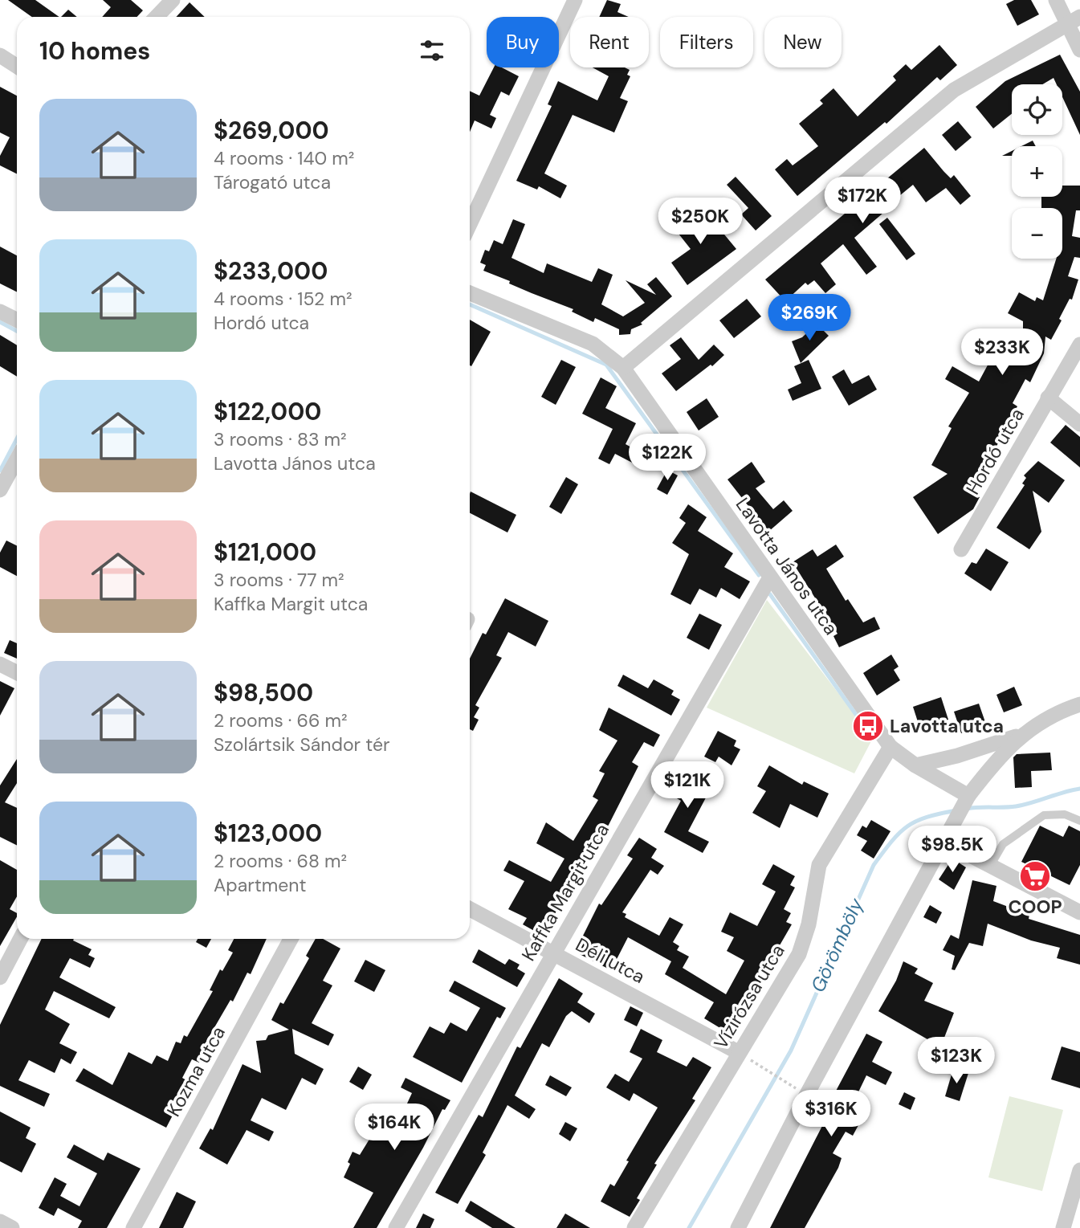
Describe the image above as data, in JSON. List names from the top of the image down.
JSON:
{
  "streets": {
    "street": [
      "Hordó utca",
      "Lavotta János utca",
      "Kaffka Margit utca",
      "Déli utca",
      "Vízirózsa utca",
      "Kozma utca"
    ]
  },
  "crossings": [
    ["Lavotta János utca", "Kaffka Margit utca"],
    ["Lavotta János utca", "Vízirózsa utca"],
    ["Kaffka Margit utca", "Déli utca"],
    ["Déli utca", "Vízirózsa utca"]
  ],
  "water": ["Görömböly"],
  "places": {
    "bus stop": ["Lavotta utca"],
    "supermarket": ["COOP"]
  },
  "page": {
    "chip": [
      "Buy",
      "Rent",
      "Filters",
      "New"
    ],
    "heading": "10 homes",
    "map_buttons": ["+", "−"],
    "list": [
      {
        "name": "$269,000",
        "note": "4 rooms · 140 m² · Tárogató utca"
      },
      {
        "name": "$233,000",
        "note": "4 rooms · 152 m² · Hordó utca"
      },
      {
        "name": "$122,000",
        "note": "3 rooms · 83 m² · Lavotta János utca"
      },
      {
        "name": "$121,000",
        "note": "3 rooms · 77 m² · Kaffka Margit utca"
      },
      {
        "name": "$98,500",
        "note": "2 rooms · 66 m² · Szolártsik Sándor tér"
      },
      {
        "name": "$123,000",
        "note": "2 rooms · 68 m² · Apartment"
      }
    ],
    "price": [
      "$172K",
      "$250K",
      "$269K",
      "$233K",
      "$122K",
      "$121K",
      "$98.5K",
      "$123K",
      "$316K",
      "$164K"
    ]
  }
}
